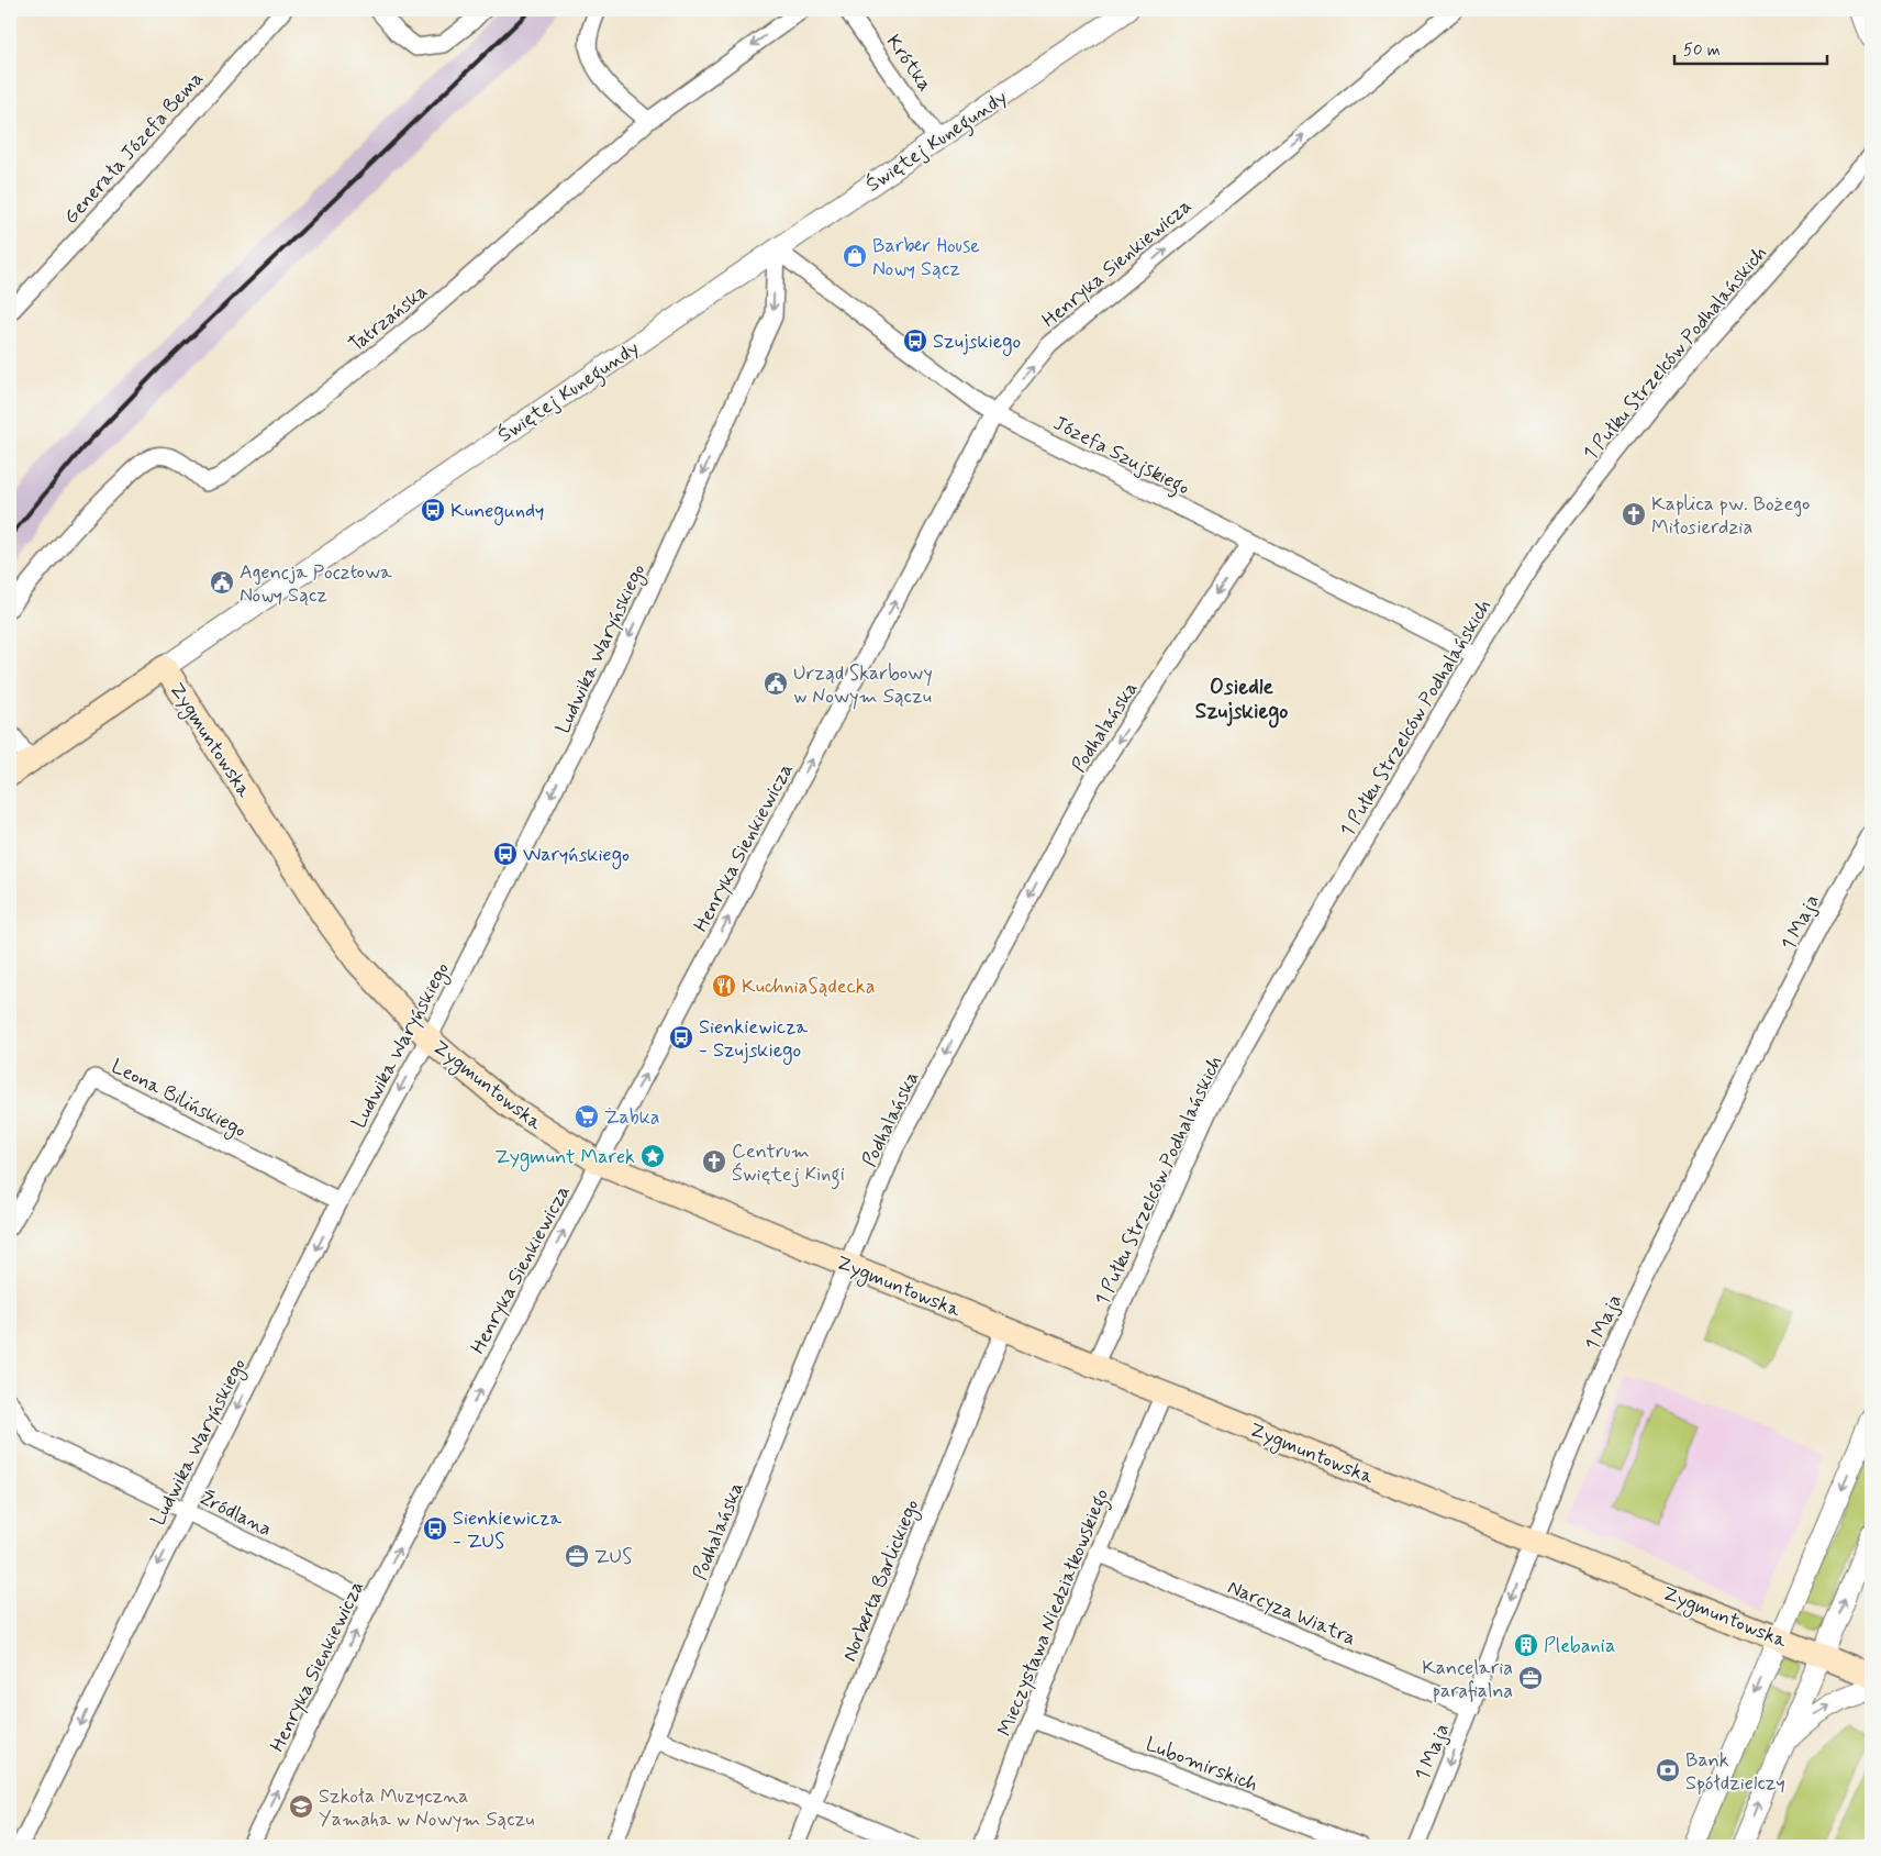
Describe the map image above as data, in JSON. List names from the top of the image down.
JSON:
{
  "streets": {
    "main road": ["Świętej Kunegundy", "Zygmuntowska"],
    "street": [
      "Krótka",
      "Generała Józefa Bema",
      "Henryka Sienkiewicza",
      "Tatrzańska",
      "1 Pułku Strzelców Podhalańskich",
      "Józefa Szujskiego",
      "Ludwika Waryńskiego",
      "Podhalańska",
      "1 Maja",
      "Leona Bilińskiego",
      "Źródlana",
      "Norberta Barlickiego",
      "Mieczysława Niedziałkowskiego",
      "Narcyza Wiatra",
      "Lubomirskich"
    ]
  },
  "crossings": [
    ["Krótka", "Świętej Kunegundy"],
    ["Świętej Kunegundy", "Józefa Szujskiego"],
    ["Świętej Kunegundy", "Ludwika Waryńskiego"],
    ["Świętej Kunegundy", "Zygmuntowska"],
    ["Henryka Sienkiewicza", "Józefa Szujskiego"],
    ["Henryka Sienkiewicza", "Zygmuntowska"],
    ["Henryka Sienkiewicza", "Źródlana"],
    ["1 Pułku Strzelców Podhalańskich", "Józefa Szujskiego"],
    ["1 Pułku Strzelców Podhalańskich", "Zygmuntowska"],
    ["Józefa Szujskiego", "Ludwika Waryńskiego"],
    ["Józefa Szujskiego", "Podhalańska"],
    ["Ludwika Waryńskiego", "Zygmuntowska"],
    ["Ludwika Waryńskiego", "Leona Bilińskiego"],
    ["Ludwika Waryńskiego", "Źródlana"],
    ["Podhalańska", "Zygmuntowska"],
    ["Zygmuntowska", "1 Maja"],
    ["Zygmuntowska", "Norberta Barlickiego"],
    ["Zygmuntowska", "Mieczysława Niedziałkowskiego"],
    ["1 Maja", "Narcyza Wiatra"],
    ["Mieczysława Niedziałkowskiego", "Narcyza Wiatra"],
    ["Mieczysława Niedziałkowskiego", "Lubomirskich"]
  ],
  "one_way": ["Henryka Sienkiewicza", "Ludwika Waryńskiego", "Podhalańska"],
  "districts": ["Osiedle Szujskiego"],
  "places": {
    "shop": ["Barber House Nowy Sącz"],
    "bus stop": [
      "Szujskiego",
      "Kunegundy",
      "Waryńskiego",
      "Sienkiewicza - Szujskiego",
      "Sienkiewicza - ZUS"
    ],
    "church": ["Kaplica pw. Bożego Miłosierdzia", "Centrum Świętej Kingi"],
    "public building": ["Agencja Pocztowa Nowy Sącz", "Urząd Skarbowy w Nowym Sączu"],
    "restaurant": ["KuchniaSądecka"],
    "supermarket": ["Żabka"],
    "place": ["Zygmunt Marek"],
    "office": ["ZUS", "Kancelaria parafialna"],
    "building": ["Plebania"],
    "bank": ["Bank Spółdzielczy"],
    "school or university": ["Szkoła Muzyczna Yamaha w Nowym Sączu"]
  },
  "scale_bar": "50 m"
}
